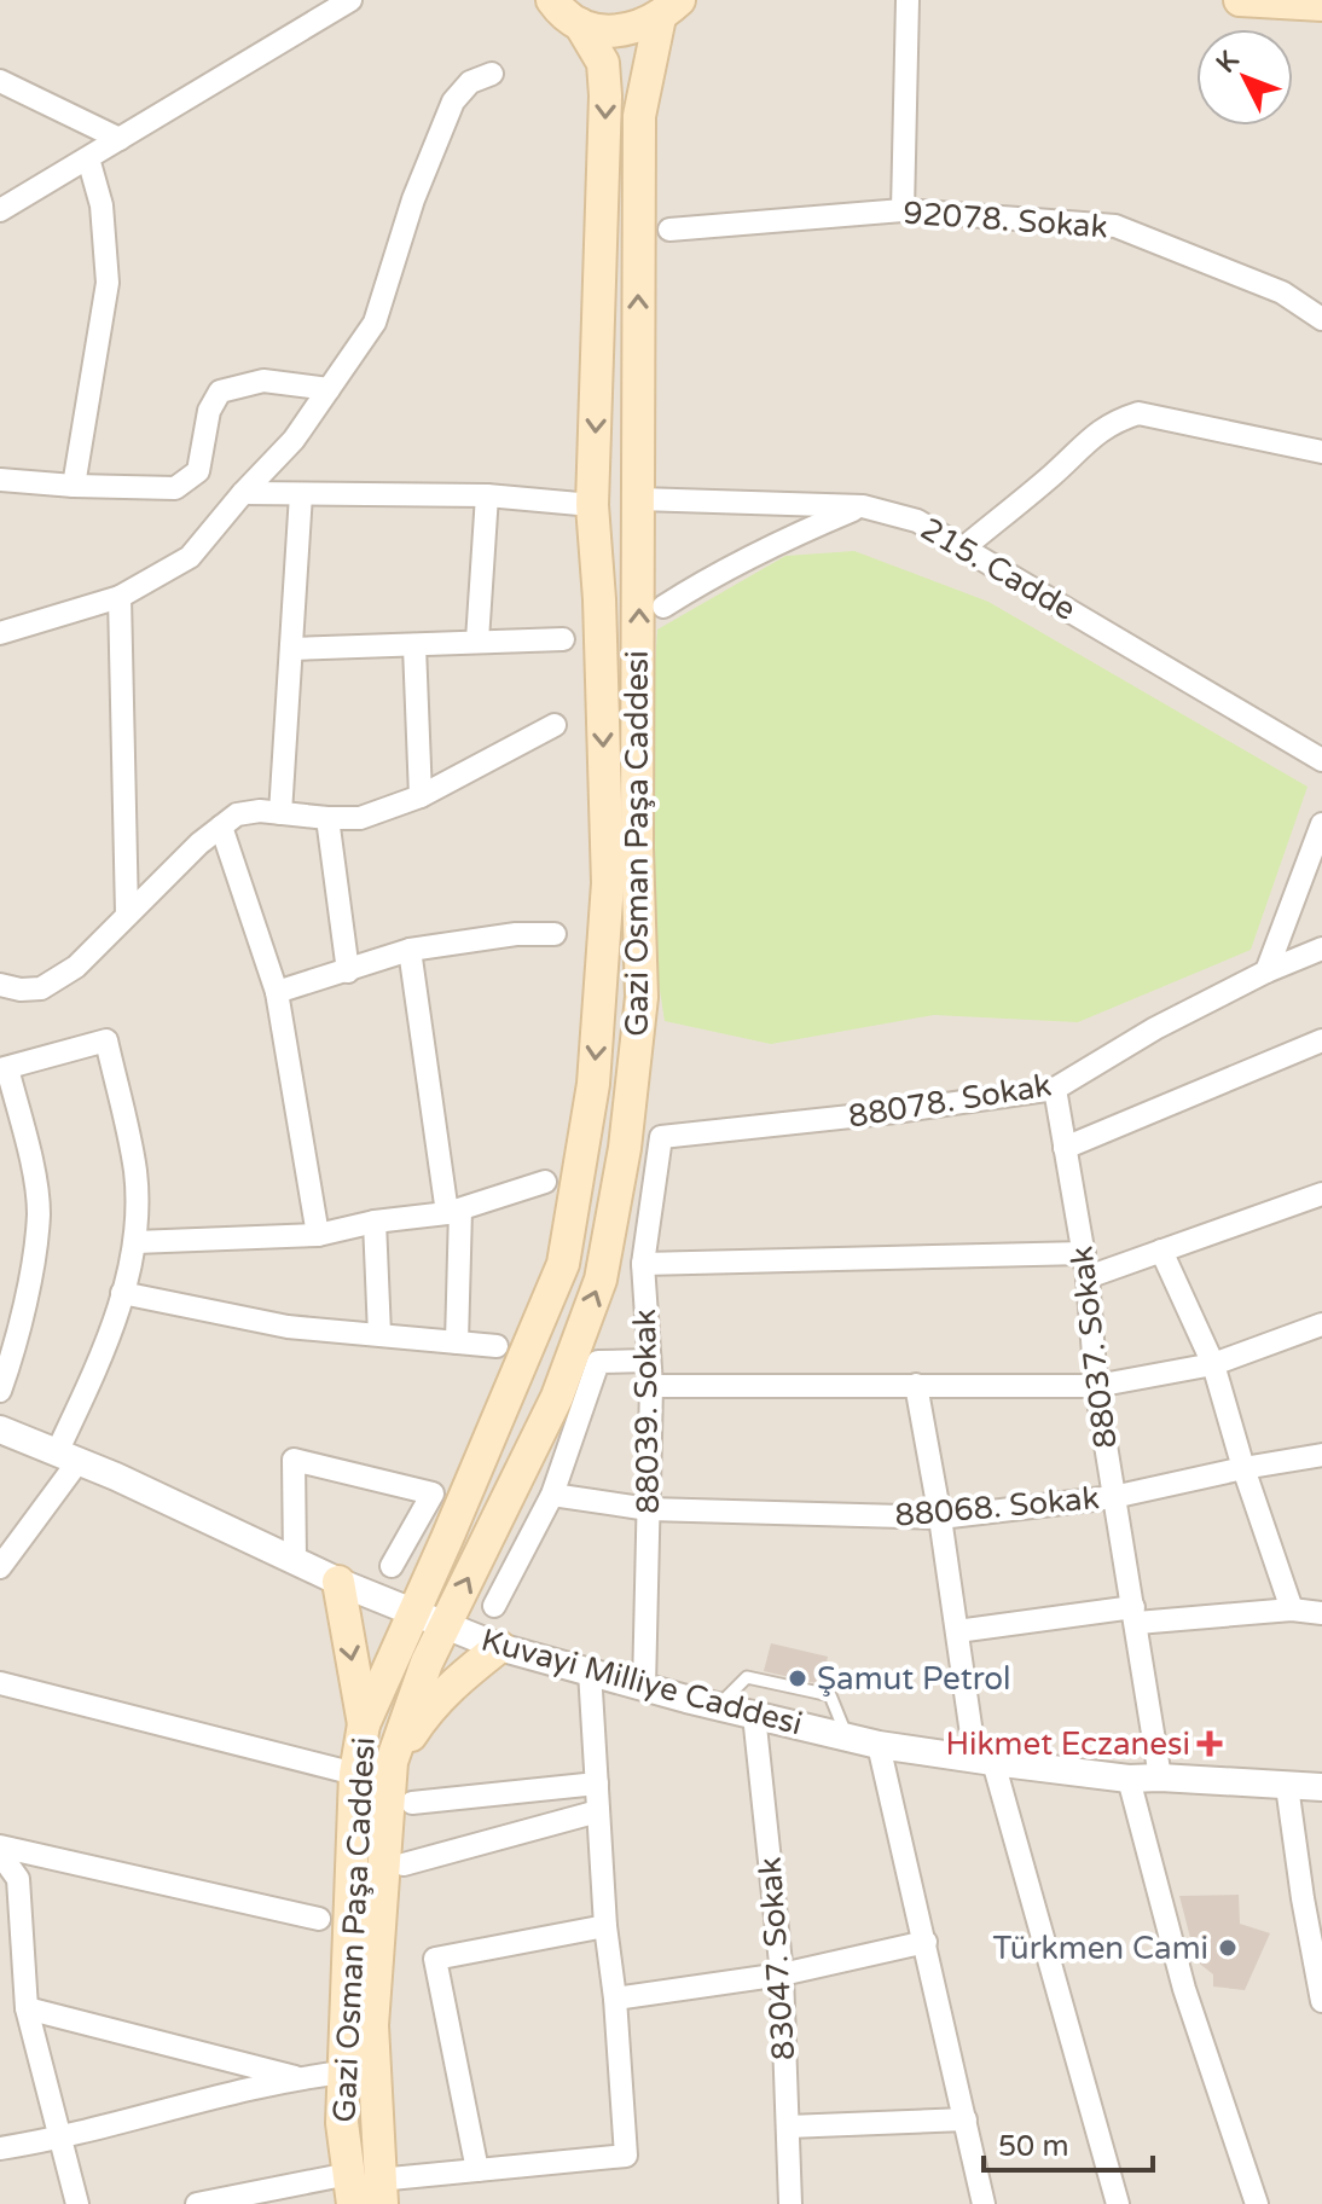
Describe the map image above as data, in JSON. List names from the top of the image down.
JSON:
{
  "streets": {
    "main road": ["Gazi Osman Paşa Caddesi"],
    "street": [
      "92078. Sokak",
      "215. Cadde",
      "88078. Sokak",
      "88037. Sokak",
      "88039. Sokak",
      "88068. Sokak",
      "Kuvayi Milliye Caddesi",
      "83047. Sokak"
    ]
  },
  "crossings": [
    ["215. Cadde", "Gazi Osman Paşa Caddesi"],
    ["Gazi Osman Paşa Caddesi", "Kuvayi Milliye Caddesi"],
    ["88078. Sokak", "88037. Sokak"],
    ["88078. Sokak", "88039. Sokak"],
    ["88037. Sokak", "88068. Sokak"],
    ["88037. Sokak", "Kuvayi Milliye Caddesi"],
    ["88039. Sokak", "88068. Sokak"],
    ["88039. Sokak", "Kuvayi Milliye Caddesi"],
    ["Kuvayi Milliye Caddesi", "83047. Sokak"]
  ],
  "places": {
    "other": ["Şamut Petrol", "Türkmen Cami"],
    "health": ["Hikmet Eczanesi"]
  },
  "scale_bar": "50 m",
  "north": "top left"
}
